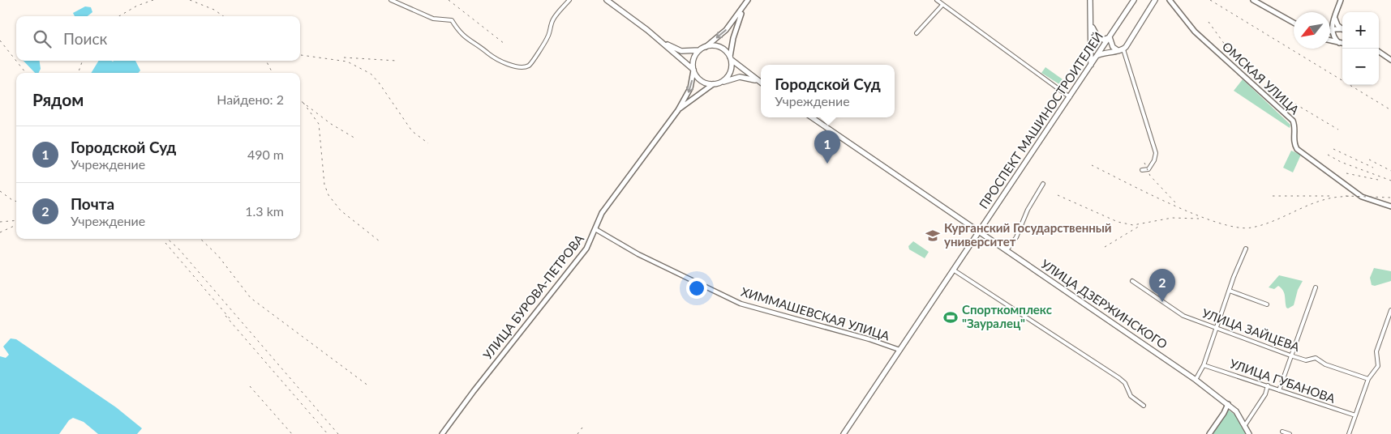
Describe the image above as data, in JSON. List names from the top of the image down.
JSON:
{
  "streets": {
    "main road": [
      "ОМСКАЯ УЛИЦА",
      "ПРОСПЕКТ МАШИНОСТРОИТЕЛЕЙ",
      "УЛИЦА БУРОВА-ПЕТРОВА",
      "УЛИЦА ДЗЕРЖИНСКОГО"
    ],
    "street": ["ХИММАШЕВСКАЯ УЛИЦА", "УЛИЦА ЗАЙЦЕВА", "УЛИЦА ГУБАНОВА"]
  },
  "crossings": [
    ["ПРОСПЕКТ МАШИНОСТРОИТЕЛЕЙ", "УЛИЦА ДЗЕРЖИНСКОГО"],
    ["ПРОСПЕКТ МАШИНОСТРОИТЕЛЕЙ", "ХИММАШЕВСКАЯ УЛИЦА"],
    ["УЛИЦА БУРОВА-ПЕТРОВА", "ХИММАШЕВСКАЯ УЛИЦА"]
  ],
  "places": {
    "school or university": ["Курганский Государственный университет"],
    "sports": ["Спорткомплекс \"Зауралец\""]
  },
  "north": "bottom left",
  "page": {
    "map_buttons": ["+", "−"],
    "search": "Поиск",
    "popup": ["Городской Суд", "Учреждение"],
    "heading": ["Рядом", "Найдено: 2"],
    "list": [
      {
        "mark": "1",
        "name": "Городской Суд",
        "note": "Учреждение",
        "value": "490 m"
      },
      {
        "mark": "2",
        "name": "Почта",
        "note": "Учреждение",
        "value": "1.3 km"
      }
    ],
    "pins": ["1", "2"]
  }
}
